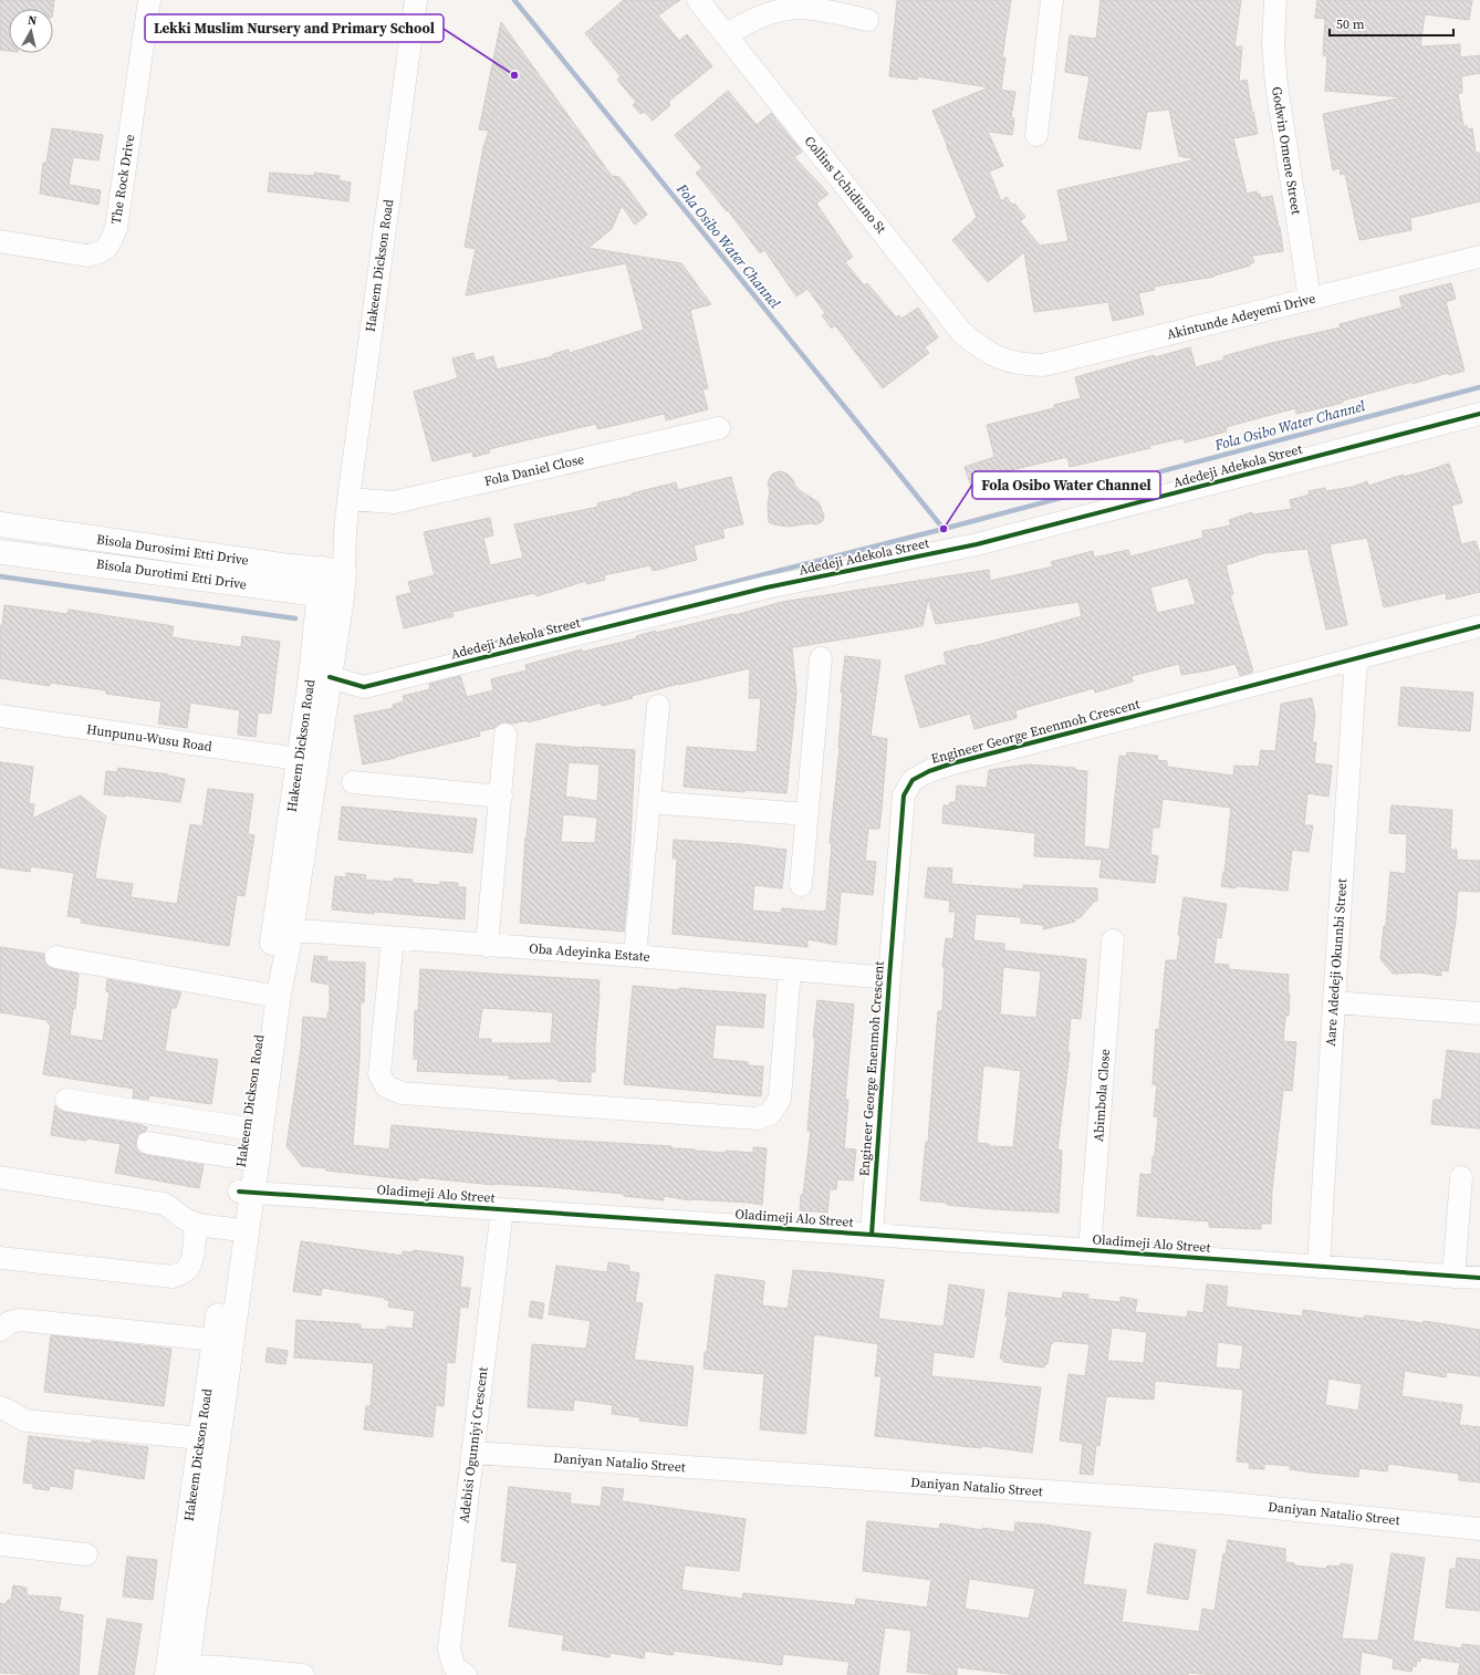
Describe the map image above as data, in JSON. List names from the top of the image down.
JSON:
{
  "streets": {
    "main road": ["Hakeem Dickson Road", "Bisola Durosimi Etti Drive", "Bisola Durotimi Etti Drive"],
    "street": [
      "Godwin Omene Street",
      "The Rock Drive",
      "Collins Uchidiuno St",
      "Akintunde Adeyemi Drive",
      "Adedeji Adekola Street",
      "Fola Daniel Close",
      "Engineer George Enenmoh Crescent",
      "Hunpunu-Wusu Road",
      "Oba Adeyinka Estate",
      "Aare Adedeji Okunnbi Street",
      "Abimbola Close",
      "Oladimeji Alo Street",
      "Adebisi Ogunniyi Crescent",
      "Daniyan Natalio Street"
    ]
  },
  "crossings": [
    ["Godwin Omene Street", "Akintunde Adeyemi Drive"],
    ["Collins Uchidiuno St", "Akintunde Adeyemi Drive"],
    ["Hakeem Dickson Road", "Adedeji Adekola Street"],
    ["Hakeem Dickson Road", "Fola Daniel Close"],
    ["Hakeem Dickson Road", "Bisola Durosimi Etti Drive"],
    ["Hakeem Dickson Road", "Bisola Durotimi Etti Drive"],
    ["Hakeem Dickson Road", "Hunpunu-Wusu Road"],
    ["Hakeem Dickson Road", "Oba Adeyinka Estate"],
    ["Hakeem Dickson Road", "Oladimeji Alo Street"],
    ["Engineer George Enenmoh Crescent", "Oba Adeyinka Estate"],
    ["Engineer George Enenmoh Crescent", "Aare Adedeji Okunnbi Street"],
    ["Engineer George Enenmoh Crescent", "Oladimeji Alo Street"],
    ["Aare Adedeji Okunnbi Street", "Oladimeji Alo Street"],
    ["Abimbola Close", "Oladimeji Alo Street"],
    ["Oladimeji Alo Street", "Adebisi Ogunniyi Crescent"],
    ["Adebisi Ogunniyi Crescent", "Daniyan Natalio Street"]
  ],
  "water": ["Fola Osibo Water Channel"],
  "places": ["Lekki Muslim Nursery and Primary School", "Fola Osibo Water Channel"],
  "scale_bar": "50 m",
  "north": "top"
}
